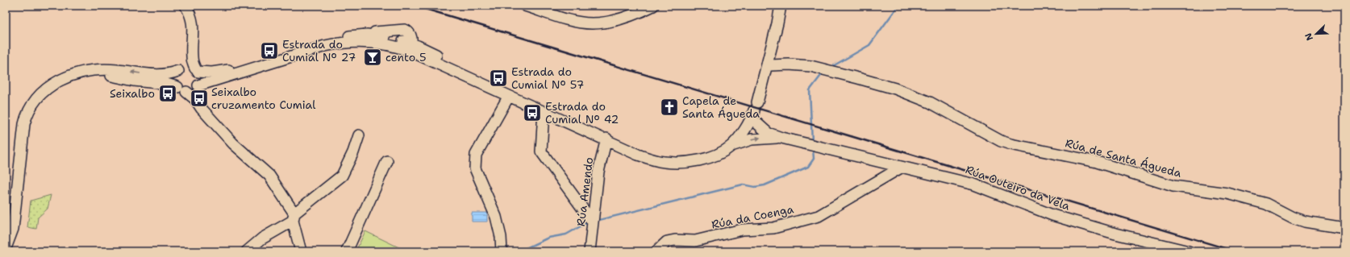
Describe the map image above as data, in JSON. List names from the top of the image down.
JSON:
{
  "streets": {
    "street": [
      "Rúa de Santa Águeda",
      "Rúa Outeiro da Vela",
      "Rúa Amendo",
      "Rúa da Coenga"
    ]
  },
  "crossings": [
    ["Rúa Outeiro da Vela", "Rúa da Coenga"]
  ],
  "places": {
    "bus stop": [
      "Estrada do Cumial Nº 27",
      "Estrada do Cumial Nº 57",
      "Seixalbo",
      "Seixalbo cruzamento Cumial",
      "Estrada do Cumial Nº 42"
    ],
    "bar": ["cento 5"],
    "church": ["Capela de Santa Águeda"]
  },
  "north": "bottom left"
}
